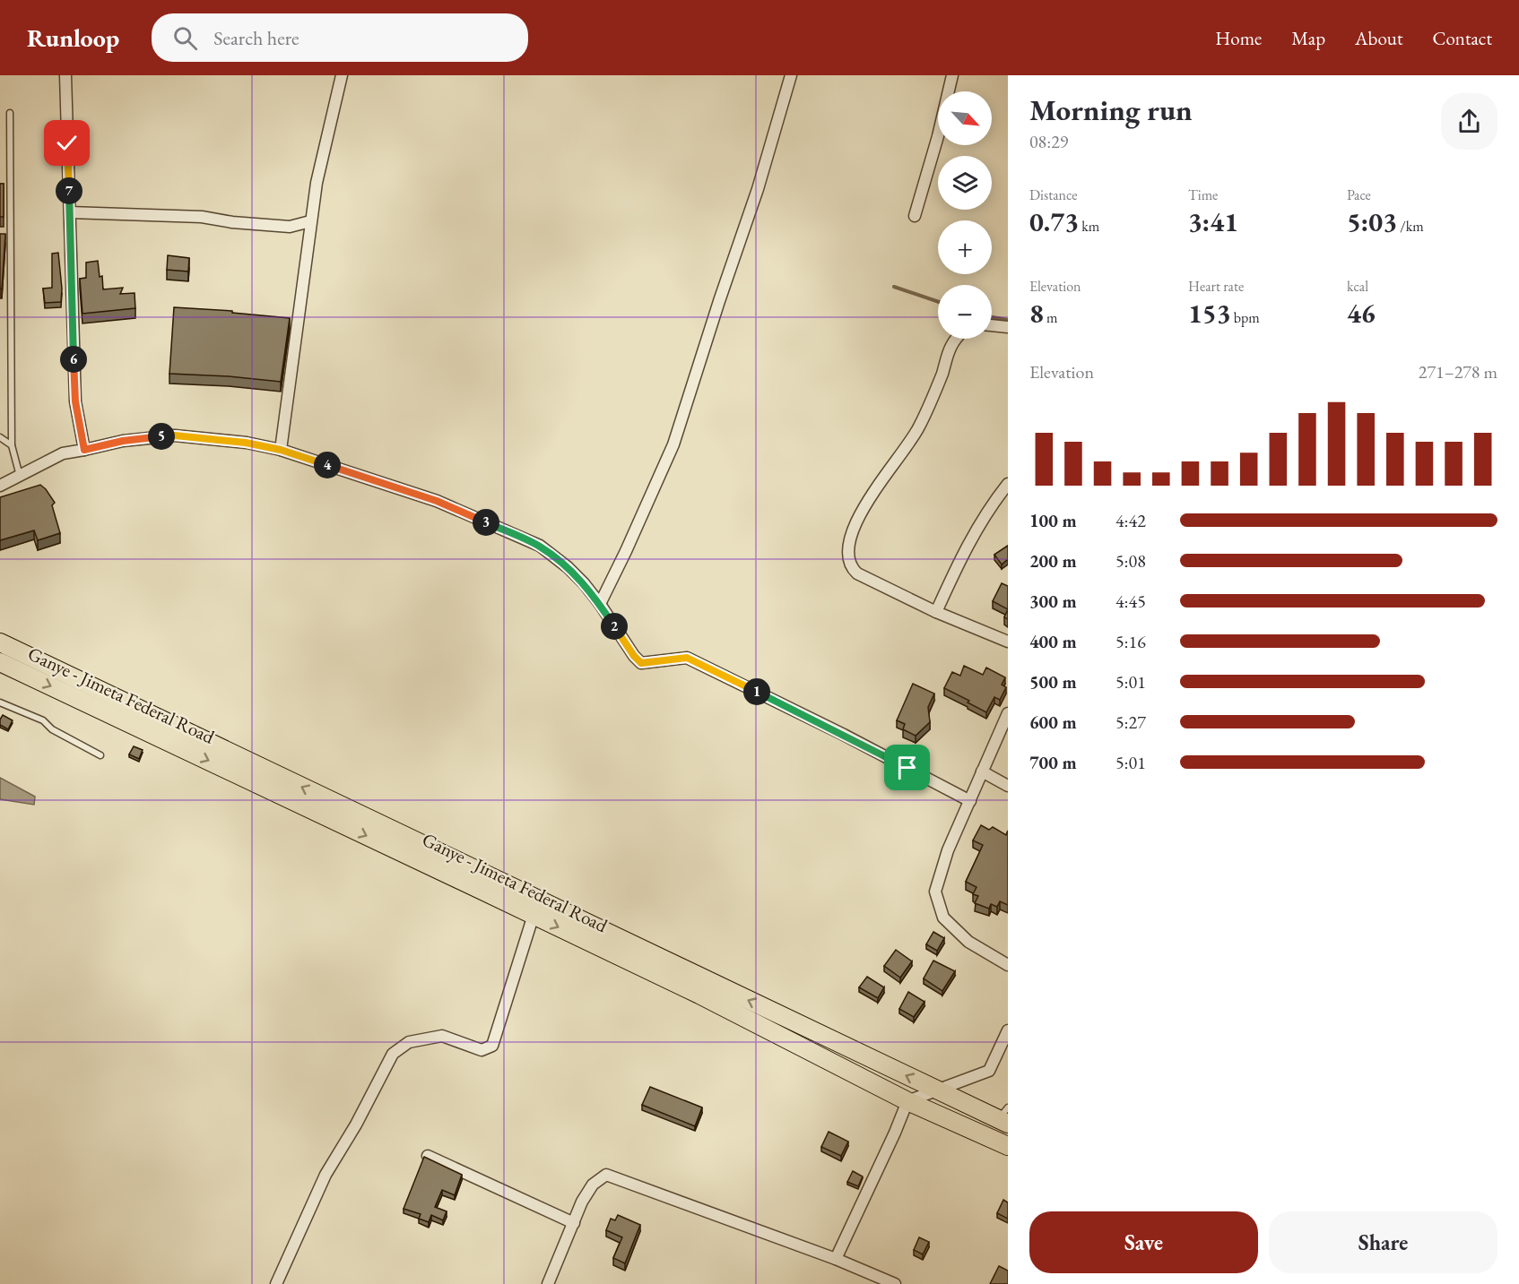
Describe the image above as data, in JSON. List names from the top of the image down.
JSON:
{
  "streets": {
    "main road": ["Ganye - Jimeta Federal Road"]
  },
  "north": "bottom right",
  "page": {
    "header": "Runloop",
    "search": "Search here",
    "nav": [
      "Home",
      "Map",
      "About",
      "Contact"
    ],
    "heading": ["Morning run", "08:29"],
    "map_buttons": ["+", "−"],
    "stats": [
      ["Distance", "0.73 km"],
      ["Time", "3:41"],
      ["Pace", "5:03 /km"],
      ["Elevation", "8 m"],
      ["Heart rate", "153 bpm"],
      ["kcal", "46"]
    ],
    "pins": [
      "7",
      "6",
      "5",
      "4",
      "3",
      "2",
      "1"
    ],
    "chart": ["Elevation", "271–278 m"],
    "list": [
      {
        "name": "100 m",
        "note": "4:42"
      },
      {
        "name": "200 m",
        "note": "5:08"
      },
      {
        "name": "300 m",
        "note": "4:45"
      },
      {
        "name": "400 m",
        "note": "5:16"
      },
      {
        "name": "500 m",
        "note": "5:01"
      },
      {
        "name": "600 m",
        "note": "5:27"
      },
      {
        "name": "700 m",
        "note": "5:01"
      }
    ],
    "buttons": ["Save", "Share"]
  }
}
